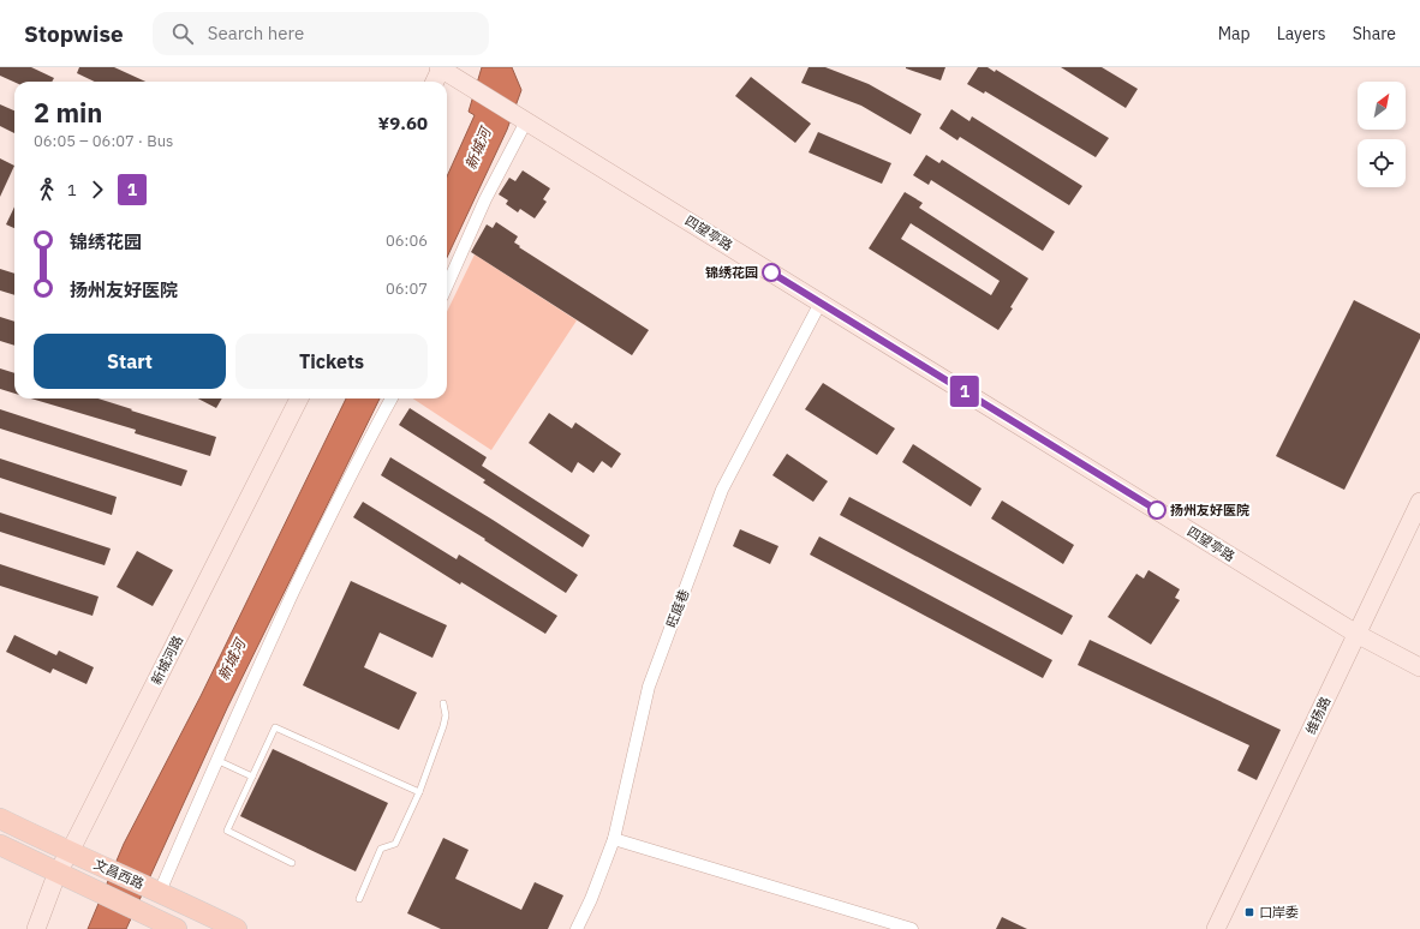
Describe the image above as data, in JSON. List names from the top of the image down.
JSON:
{
  "streets": {
    "main road": ["文昌西路"],
    "street": [
      "四望亭路",
      "旺庭巷",
      "新城河路",
      "维扬路"
    ]
  },
  "crossings": [
    ["四望亭路", "旺庭巷"],
    ["四望亭路", "维扬路"],
    ["新城河路", "文昌西路"]
  ],
  "water": ["新城河"],
  "places": {
    "other": ["锦绣花园", "扬州友好医院"],
    "transit": ["口岸委"]
  },
  "lines": ["bus line 1"],
  "north": "top right",
  "page": {
    "header": "Stopwise",
    "search": "Search here",
    "nav": ["Map", "Layers", "Share"],
    "on_map": "1",
    "heading": ["2 min", "06:05 – 06:07 · Bus", "¥9.60"],
    "legs": ["1", "1"],
    "list": [
      {
        "name": "锦绣花园",
        "value": "06:06"
      },
      {
        "name": "扬州友好医院",
        "value": "06:07"
      }
    ],
    "buttons": ["Start", "Tickets"]
  }
}
